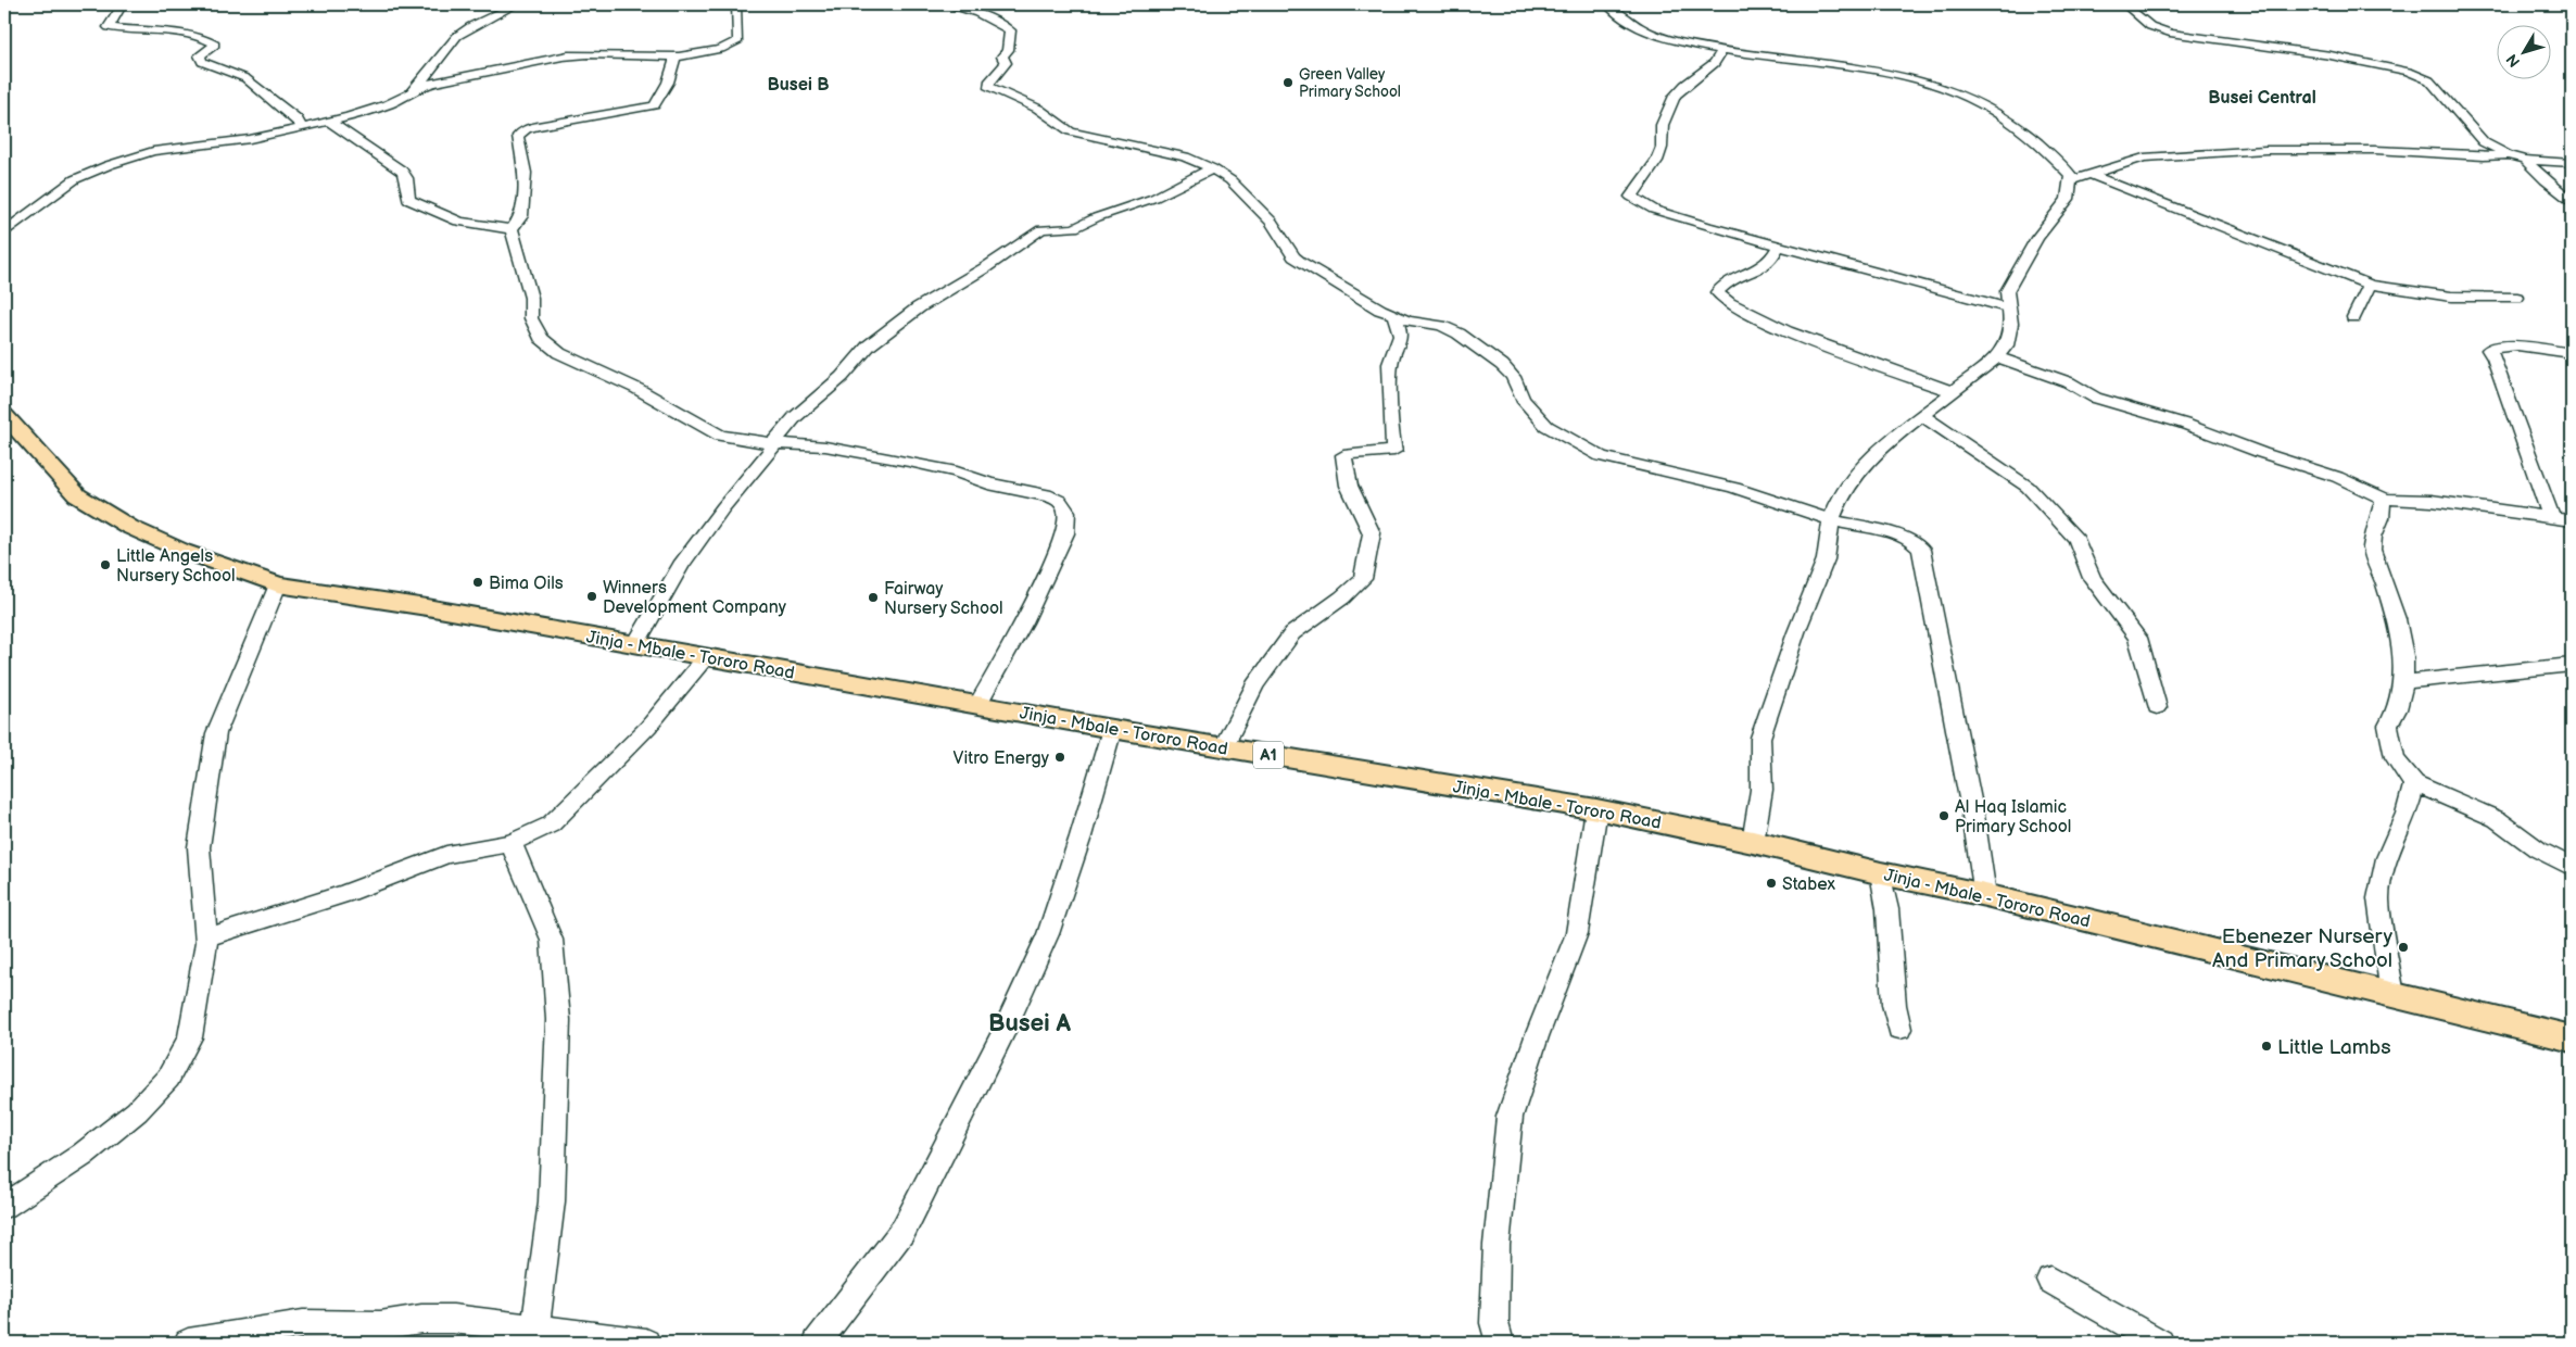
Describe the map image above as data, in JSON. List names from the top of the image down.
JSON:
{
  "streets": {
    "main road": ["Jinja - Mbale - Tororo Road", "A1"]
  },
  "districts": ["Busei B", "Busei Central", "Busei A"],
  "places": [
    "Green Valley Primary School",
    "Little Angels Nursery School",
    "Bima Oils",
    "Winners Development Company",
    "Fairway Nursery School",
    "Vitro Energy",
    "Al Haq Islamic Primary School",
    "Stabex",
    "Ebenezer Nursery And Primary School",
    "Little Lambs"
  ],
  "north": "bottom left"
}
